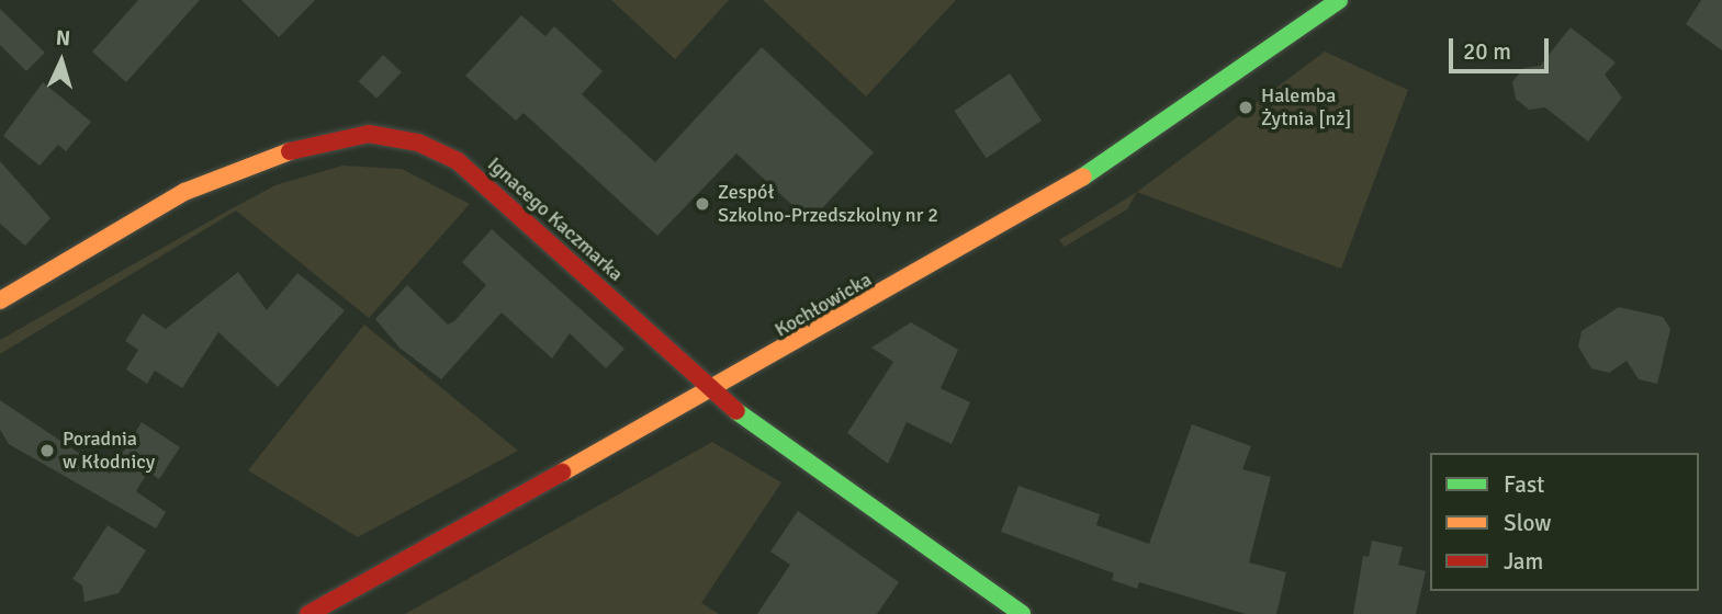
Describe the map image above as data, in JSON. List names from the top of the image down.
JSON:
{
  "streets": {
    "street": ["Ignacego Kaczmarka", "Kochłowicka"]
  },
  "crossings": [
    ["Ignacego Kaczmarka", "Kochłowicka"]
  ],
  "places": ["Halemba Żytnia [nż]", "Zespół Szkolno-Przedszkolny nr 2", "Poradnia w Kłodnicy"],
  "legend": ["Fast", "Slow", "Jam"],
  "scale_bar": "20 m",
  "north": "top"
}
